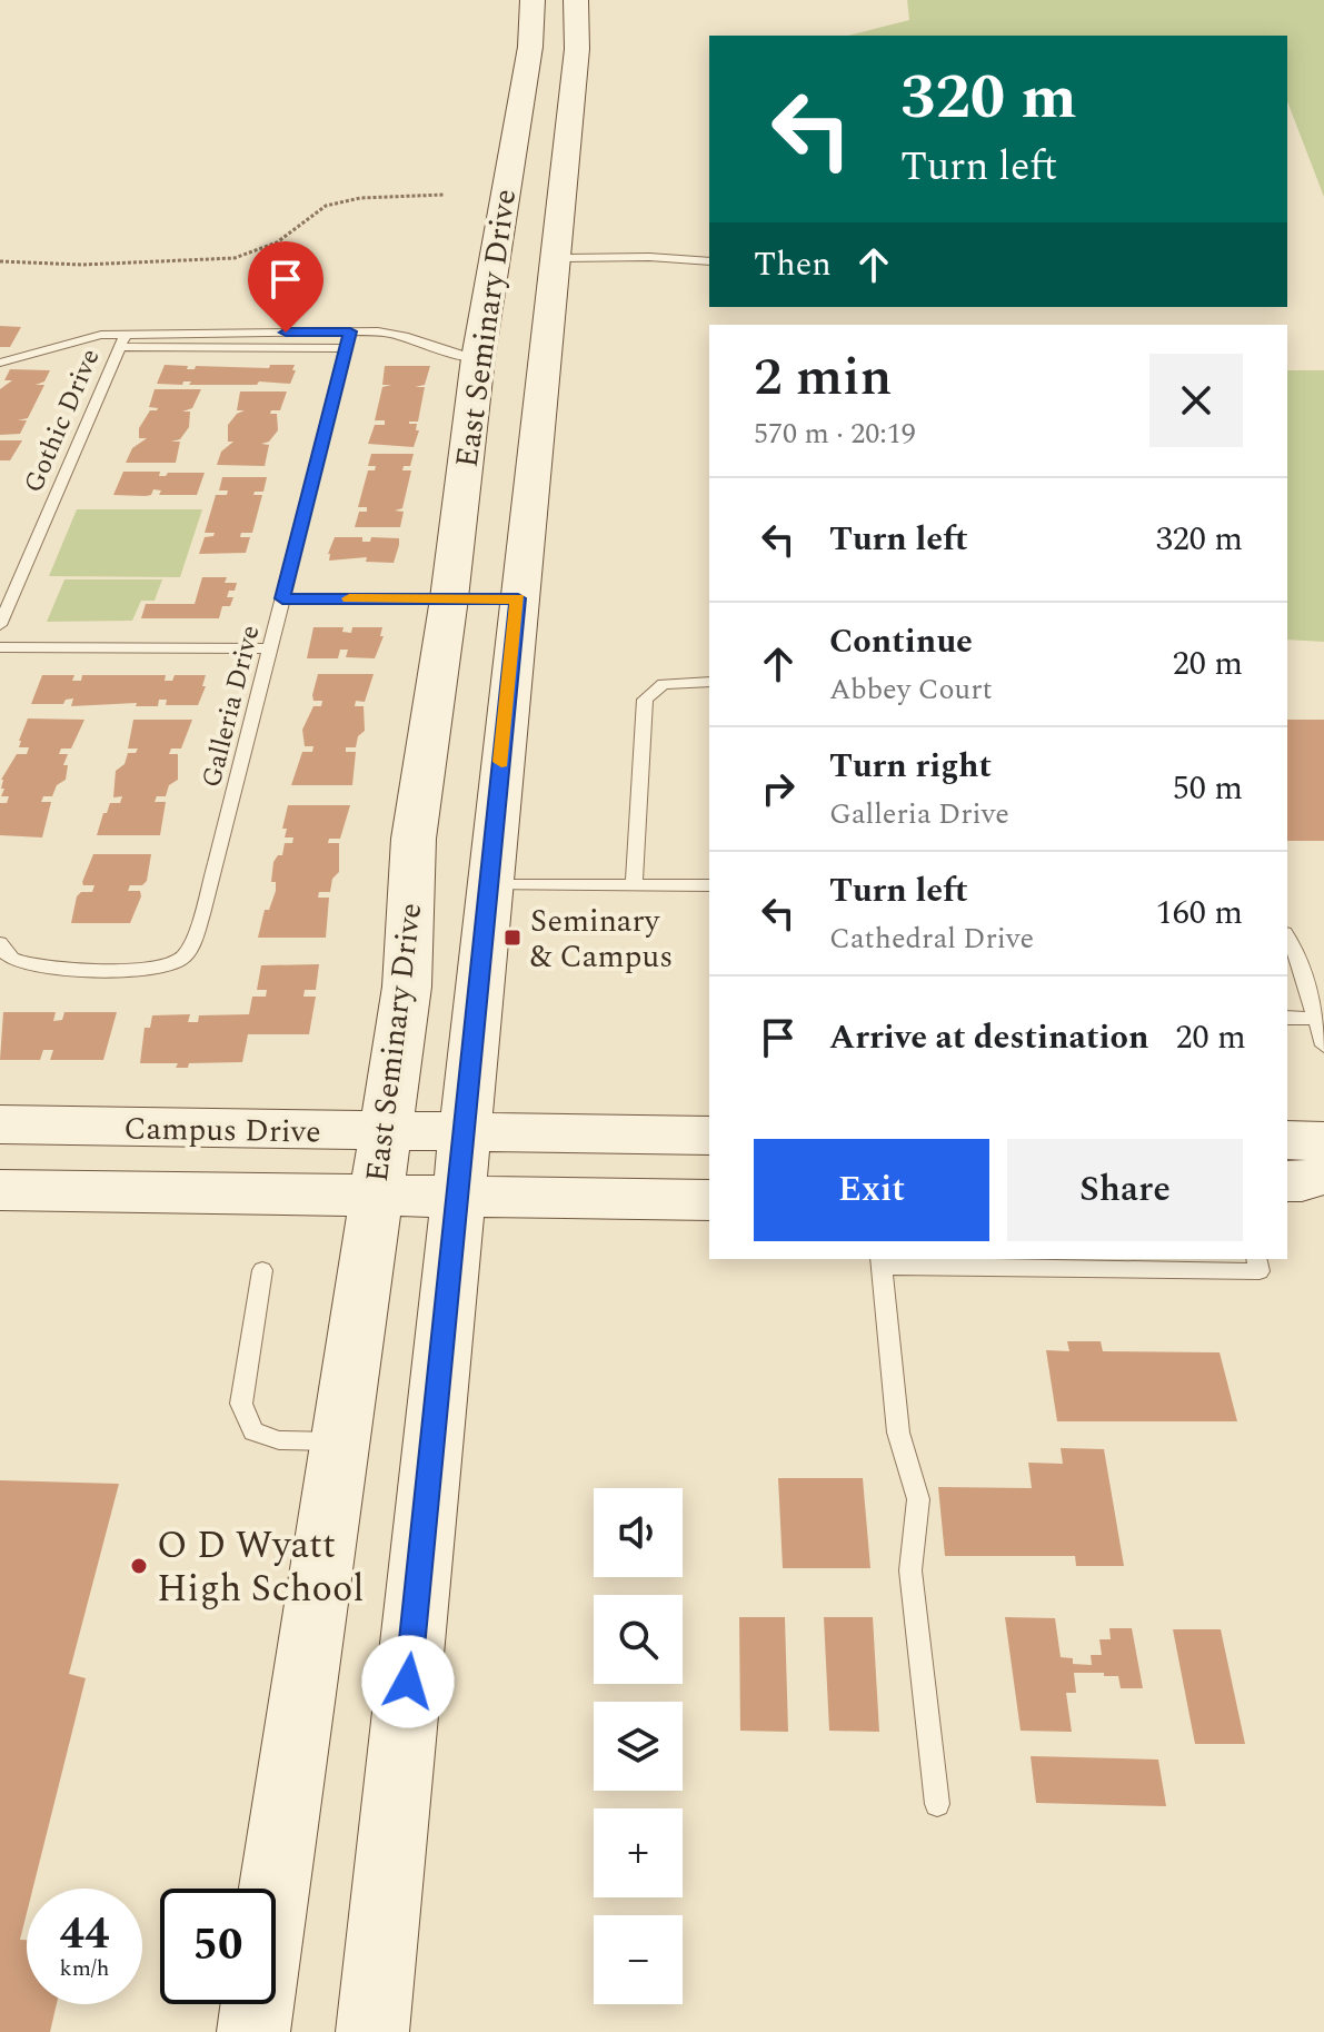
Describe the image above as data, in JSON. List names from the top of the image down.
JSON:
{
  "streets": {
    "main road": ["East Seminary Drive", "Campus Drive"],
    "lane": ["Gothic Drive", "Galleria Drive"]
  },
  "crossings": [
    ["East Seminary Drive", "Campus Drive"]
  ],
  "places": {
    "transit": ["Seminary & Campus"],
    "other": ["O D Wyatt High School"]
  },
  "page": {
    "turn": ["320 m", "Turn left"],
    "then": "Then",
    "heading": ["2 min", "570 m · 20:19"],
    "list": [
      {
        "name": "Turn left",
        "value": "320 m"
      },
      {
        "name": "Continue",
        "note": "Abbey Court",
        "value": "20 m"
      },
      {
        "name": "Turn right",
        "note": "Galleria Drive",
        "value": "50 m"
      },
      {
        "name": "Turn left",
        "note": "Cathedral Drive",
        "value": "160 m"
      },
      {
        "name": "Arrive at destination",
        "value": "20 m"
      }
    ],
    "buttons": ["Exit", "Share"],
    "map_buttons": ["+", "−"],
    "speed": "44 km/h",
    "limit": "50"
  }
}
